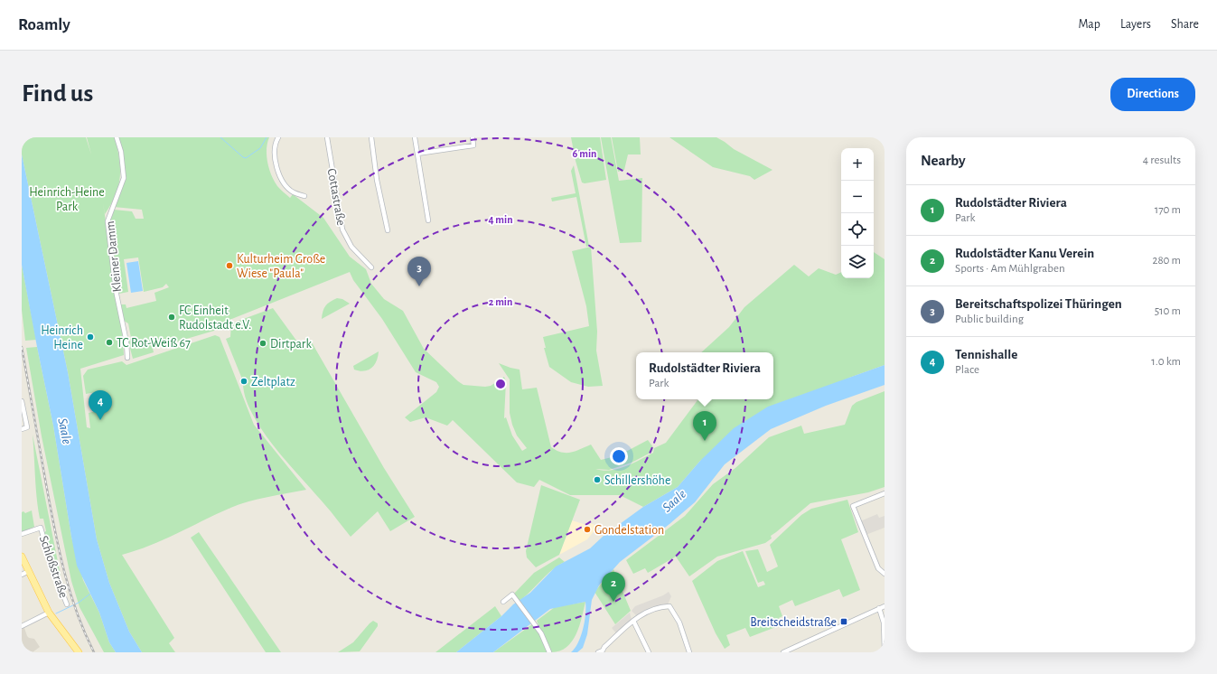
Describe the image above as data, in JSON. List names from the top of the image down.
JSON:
{
  "streets": {
    "street": ["Cottastraße", "Kleiner Damm", "Schloßstraße"]
  },
  "water": ["Saale"],
  "parks": ["Heinrich-Heine Park"],
  "places": {
    "other": [
      "Kulturheim Große Wiese \"Paula\"",
      "FC Einheit Rudolstadt e.V.",
      "Heinrich Heine",
      "TC Rot-Weiß 67",
      "Dirtpark",
      "Zeltplatz",
      "Schillershöhe",
      "Gondelstation"
    ],
    "transit": ["Breitscheidstraße"]
  },
  "page": {
    "header": "Roamly",
    "nav": ["Map", "Layers", "Share"],
    "buttons": "Directions",
    "title": "Find us",
    "heading": ["Nearby", "4 results"],
    "map_buttons": ["+", "−"],
    "list": [
      {
        "mark": "1",
        "name": "Rudolstädter Riviera",
        "note": "Park",
        "value": "170 m"
      },
      {
        "mark": "2",
        "name": "Rudolstädter Kanu Verein",
        "note": "Sports · Am Mühlgraben",
        "value": "280 m"
      },
      {
        "mark": "3",
        "name": "Bereitschaftspolizei Thüringen",
        "note": "Public building",
        "value": "510 m"
      },
      {
        "mark": "4",
        "name": "Tennishalle",
        "note": "Place",
        "value": "1.0 km"
      }
    ],
    "pins": [
      "3",
      "4",
      "1",
      "2"
    ],
    "popup": ["Rudolstädter Riviera", "Park"]
  },
  "rings": ["6 min", "4 min", "2 min"]
}
